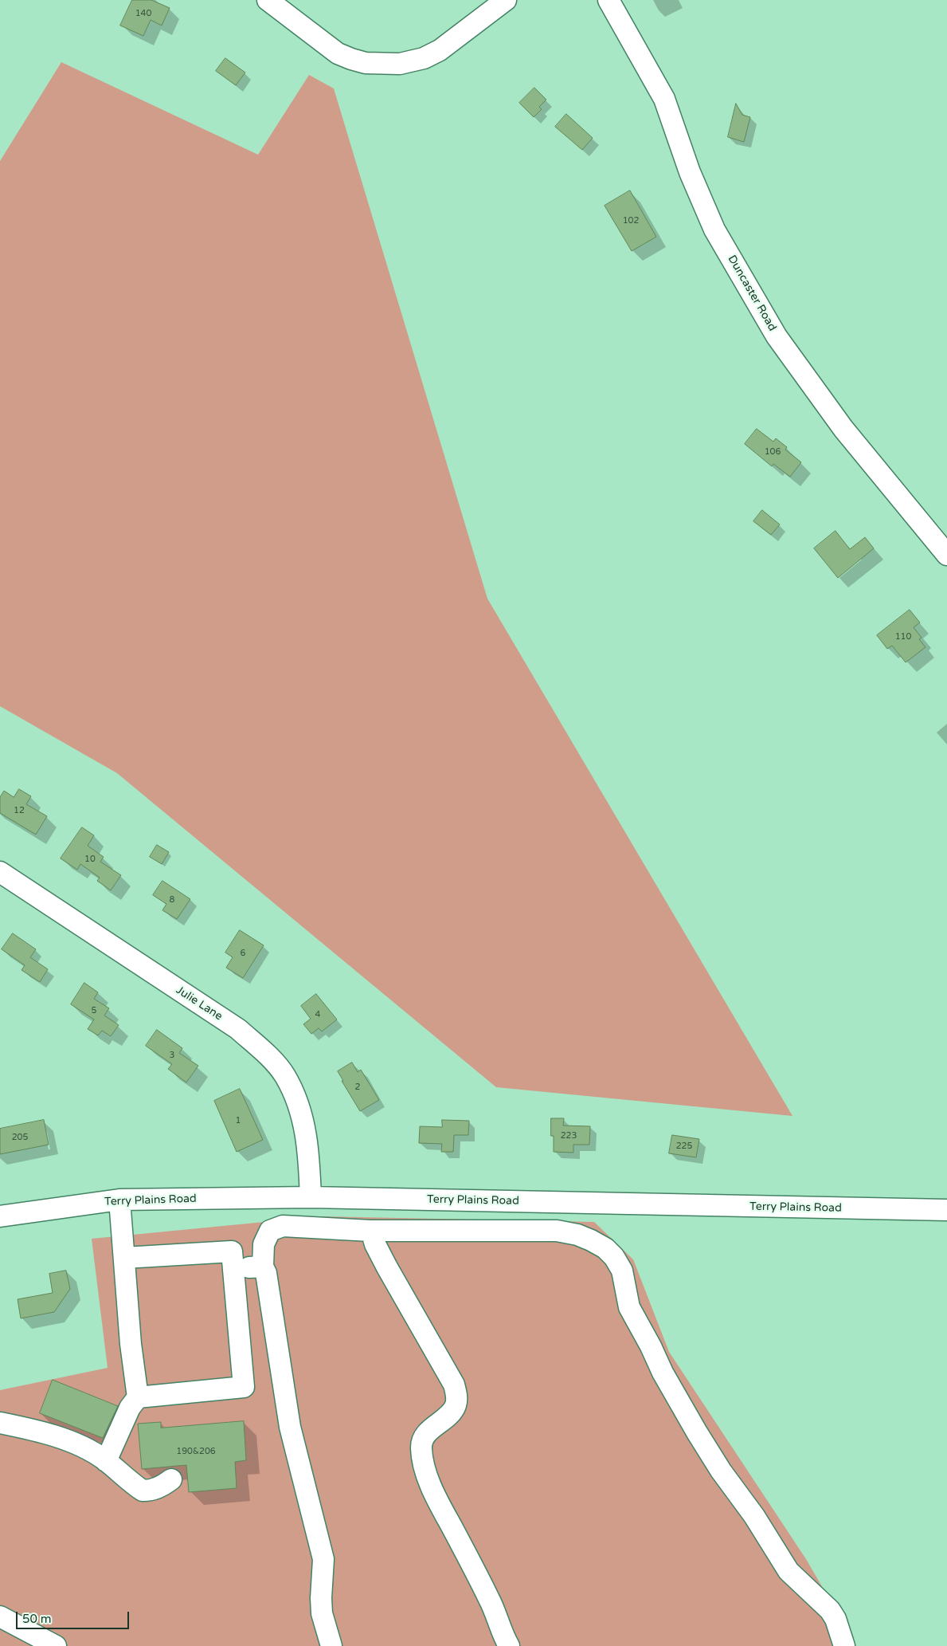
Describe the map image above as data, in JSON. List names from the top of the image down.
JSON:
{
  "streets": {
    "street": ["Duncaster Road", "Julie Lane", "Terry Plains Road"]
  },
  "crossings": [
    ["Julie Lane", "Terry Plains Road"]
  ],
  "house_numbers": [
    "140",
    "102",
    "106",
    "110",
    "12",
    "10",
    "8",
    "6",
    "5",
    "4",
    "3",
    "2",
    "1",
    "223",
    "205",
    "225",
    "190&206"
  ],
  "scale_bar": "50 m"
}
